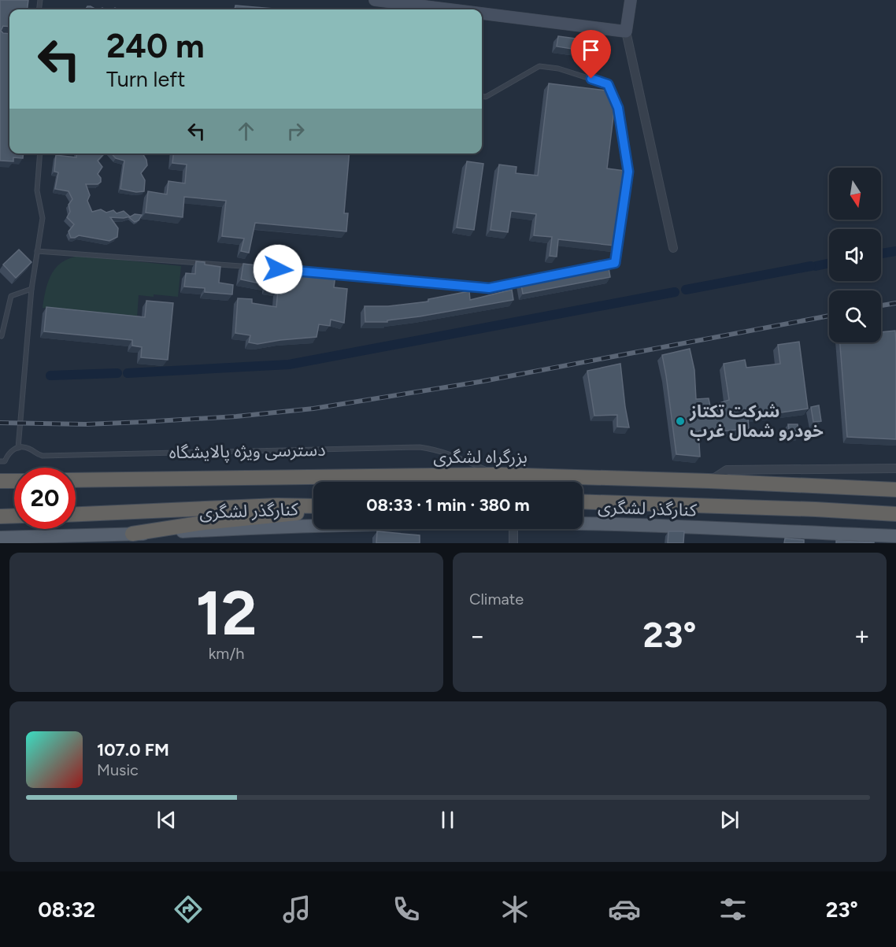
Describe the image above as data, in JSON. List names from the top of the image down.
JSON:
{
  "streets": {
    "highway": ["بزرگراه لشگری"],
    "main road": ["کنارگذر لشگری"],
    "lane": ["دسترسی ویژه پالایشگاه"]
  },
  "crossings": [
    ["دسترسی ویژه پالایشگاه", "بزرگراه لشگری"]
  ],
  "places": ["شرکت تکتاز خودرو شمال غرب"],
  "north": "bottom",
  "page": {
    "turn": ["240 m", "Turn left"],
    "limit": "20",
    "trip": "08:33 · 1 min · 380 m",
    "tile": [
      ["12", "km/h"],
      "Climate"
    ],
    "heat": ["−", "23°", "+"],
    "song": ["107.0 FM", "Music"],
    "tabs": ["08:32", "23°"]
  }
}
